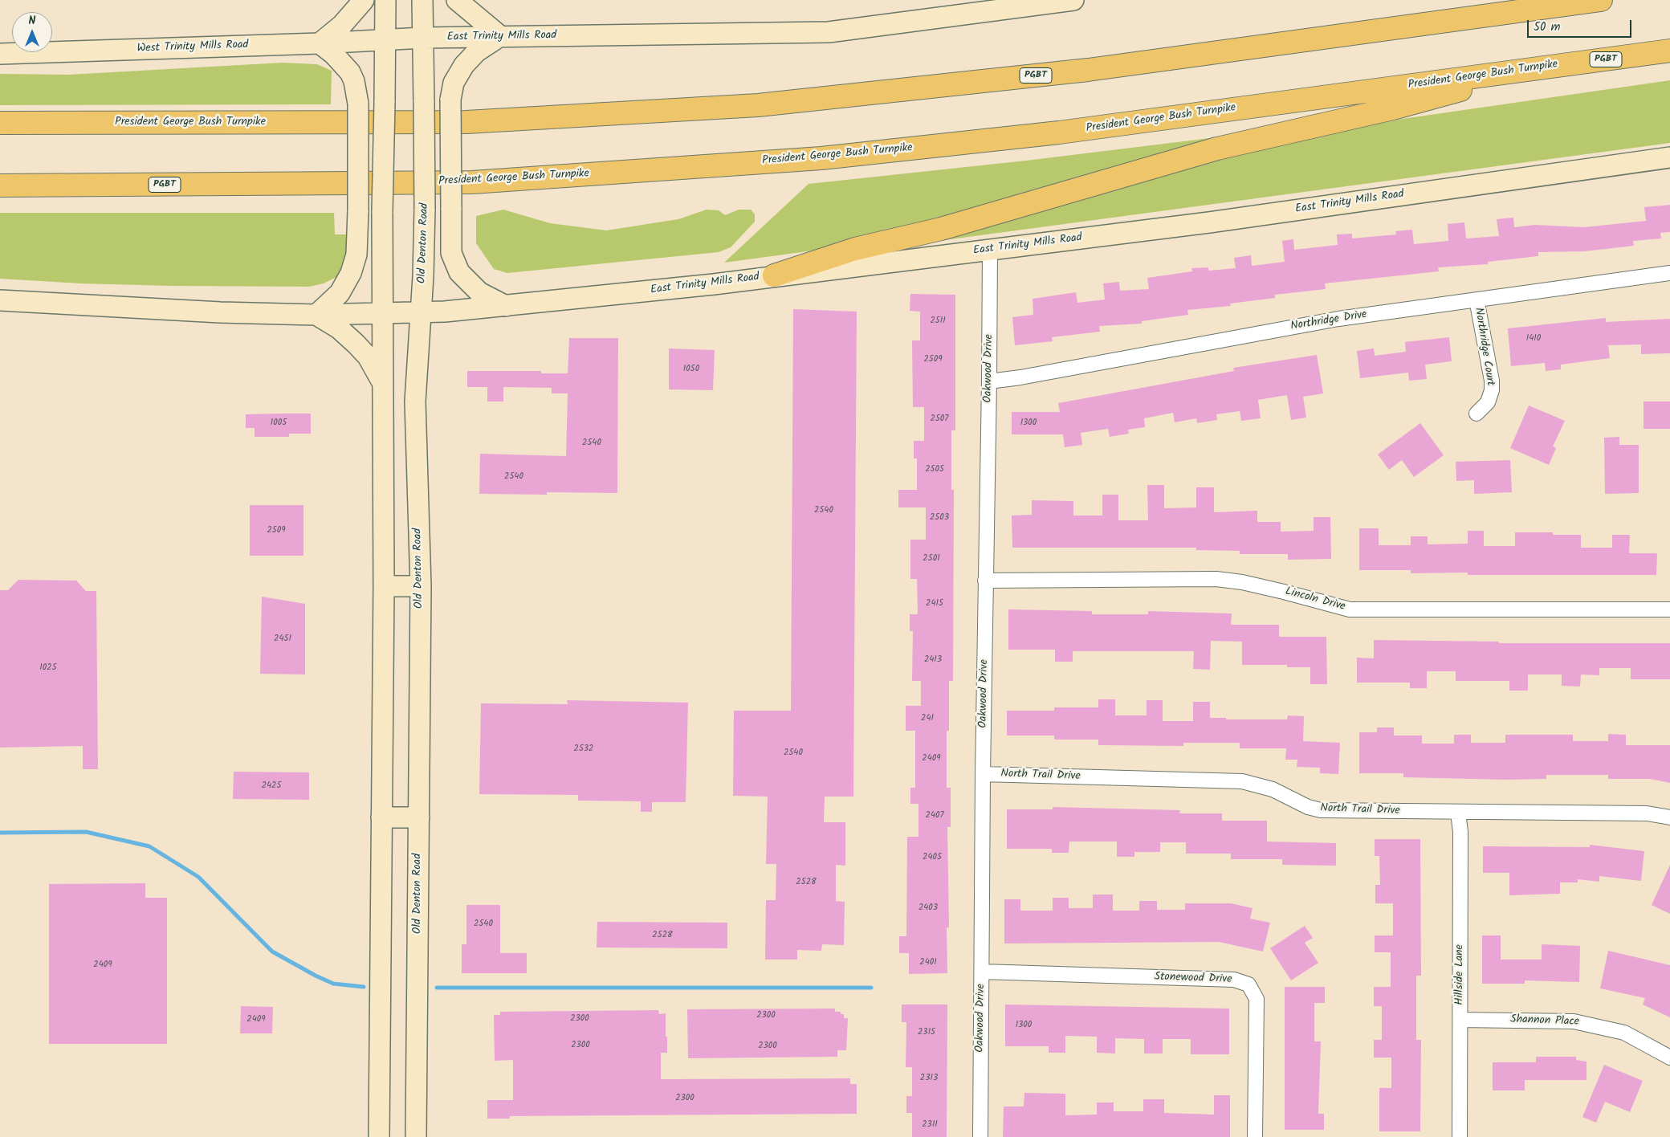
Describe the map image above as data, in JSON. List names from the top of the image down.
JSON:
{
  "streets": {
    "highway": ["PGBT", "President George Bush Turnpike"],
    "main road": ["East Trinity Mills Road", "West Trinity Mills Road", "Old Denton Road"],
    "street": [
      "Northridge Drive",
      "Northridge Court",
      "Oakwood Drive",
      "Lincoln Drive",
      "North Trail Drive",
      "Hillside Lane",
      "Stonewood Drive",
      "Shannon Place"
    ]
  },
  "crossings": [
    ["East Trinity Mills Road", "West Trinity Mills Road"],
    ["East Trinity Mills Road", "Old Denton Road"],
    ["East Trinity Mills Road", "Oakwood Drive"],
    ["Northridge Drive", "Northridge Court"],
    ["Northridge Drive", "Oakwood Drive"],
    ["Oakwood Drive", "Lincoln Drive"],
    ["Oakwood Drive", "North Trail Drive"],
    ["Oakwood Drive", "Stonewood Drive"],
    ["North Trail Drive", "Hillside Lane"],
    ["Hillside Lane", "Shannon Place"]
  ],
  "house_numbers": [
    "2511",
    "1410",
    "2509",
    "1050",
    "2507",
    "1005",
    "1300",
    "2540",
    "2505",
    "2540",
    "2540",
    "2503",
    "2509",
    "2501",
    "2415",
    "2451",
    "2413",
    "1025",
    "241",
    "2532",
    "2540",
    "2409",
    "2425",
    "2407",
    "2405",
    "2528",
    "2403",
    "2540",
    "2528",
    "2401",
    "2409",
    "2300",
    "2300",
    "2409",
    "1300",
    "2315",
    "2300",
    "2300",
    "2313",
    "2300",
    "2311"
  ],
  "scale_bar": "50 m",
  "north": "top"
}
